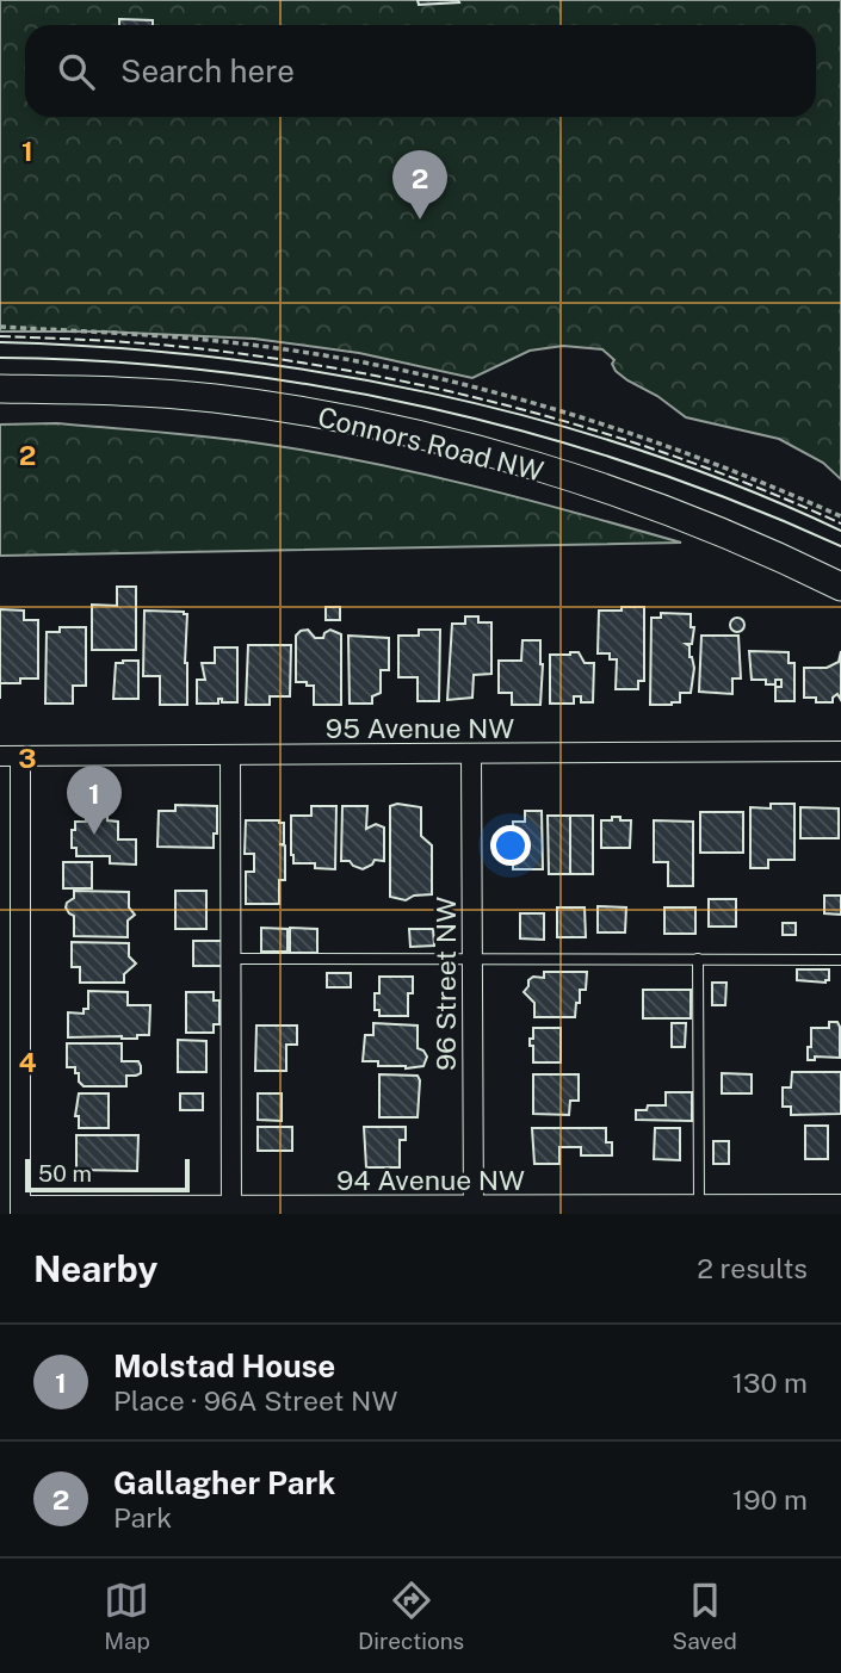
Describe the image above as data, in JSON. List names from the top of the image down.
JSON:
{
  "streets": {
    "main road": ["Connors Road NW"],
    "street": ["95 Avenue NW", "96 Street NW", "94 Avenue NW"]
  },
  "crossings": [
    ["95 Avenue NW", "96 Street NW"],
    ["96 Street NW", "94 Avenue NW"]
  ],
  "scale_bar": "50 m",
  "page": {
    "search": "Search here",
    "pins": ["2", "1"],
    "scale": "50 m",
    "heading": ["Nearby", "2 results"],
    "list": [
      {
        "mark": "1",
        "name": "Molstad House",
        "note": "Place · 96A Street NW",
        "value": "130 m"
      },
      {
        "mark": "2",
        "name": "Gallagher Park",
        "note": "Park",
        "value": "190 m"
      }
    ],
    "nav": ["Map", "Directions", "Saved"]
  },
  "grid": {
    "rows": [
      "1",
      "2",
      "3",
      "4"
    ]
  }
}
